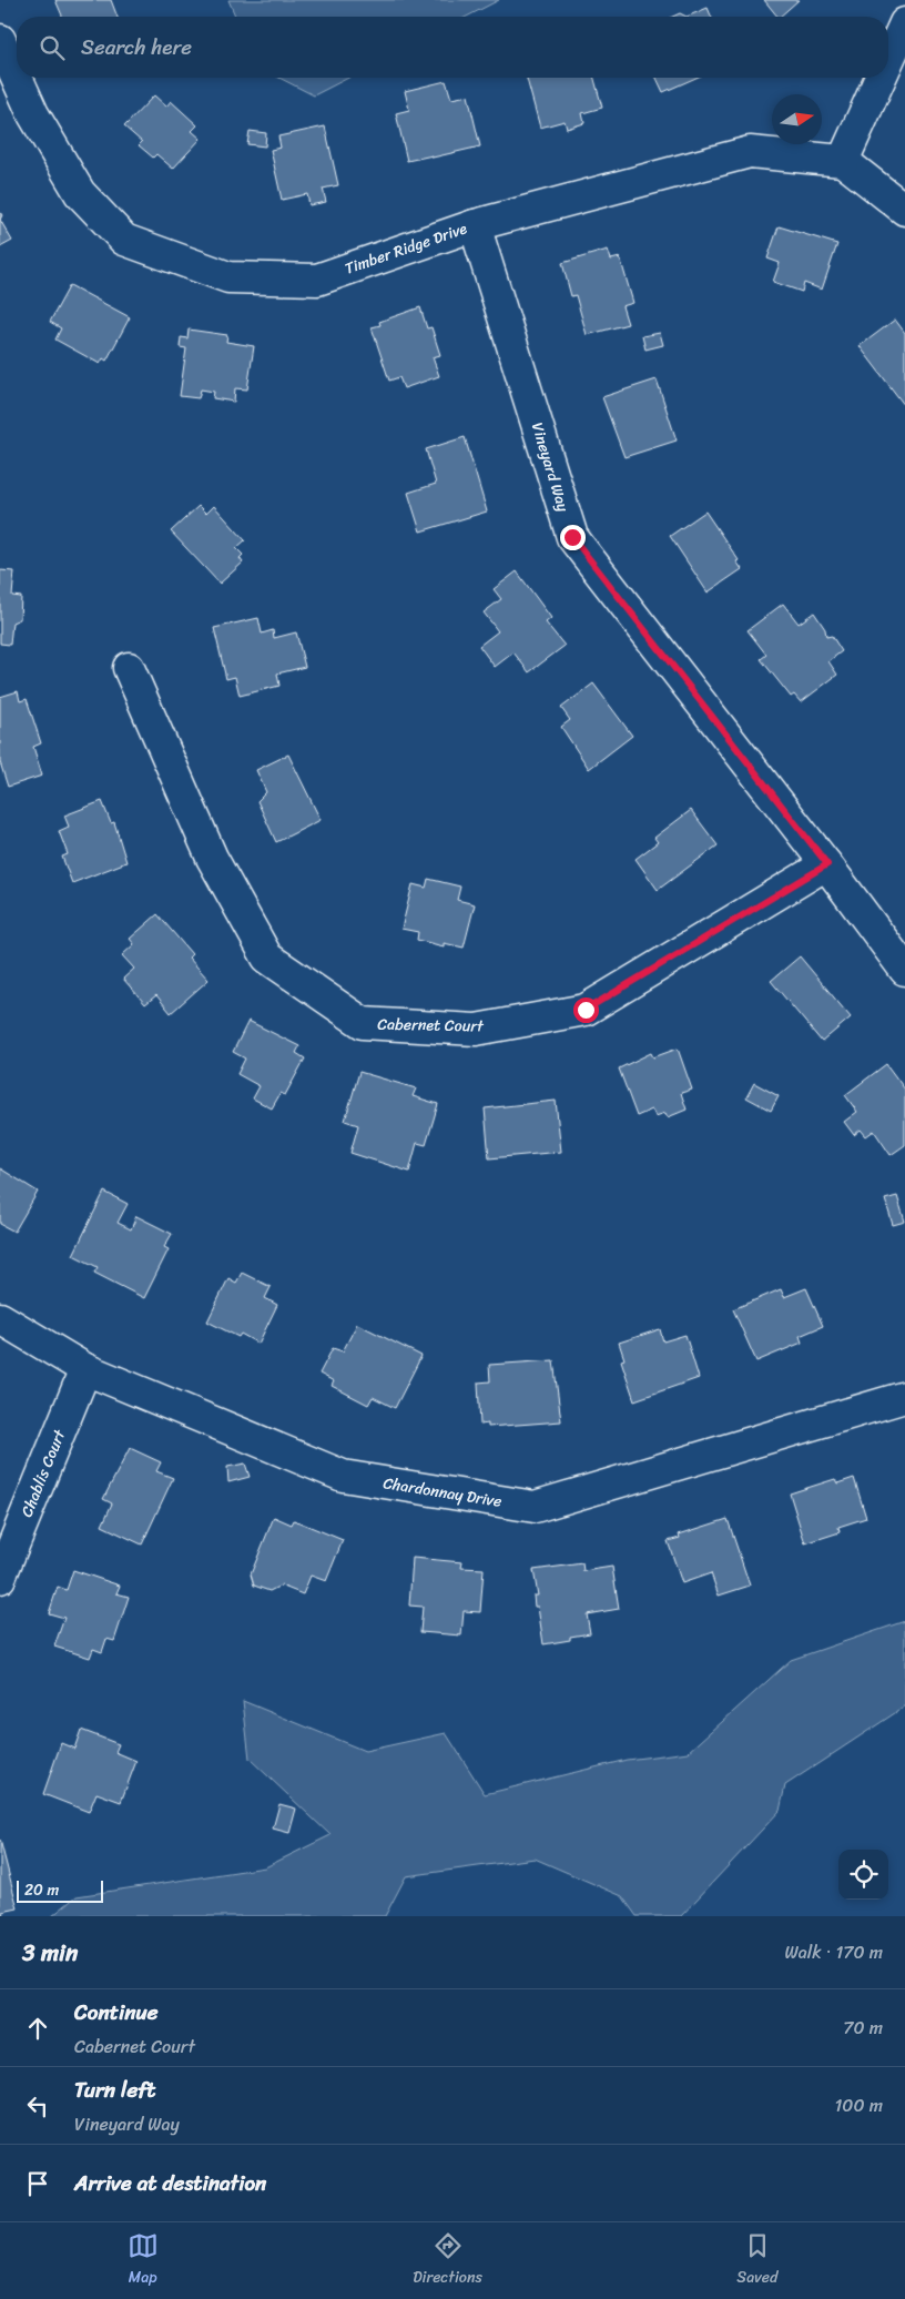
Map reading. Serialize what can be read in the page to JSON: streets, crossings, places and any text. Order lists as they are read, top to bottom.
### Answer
{
  "streets": {
    "street": [
      "Timber Ridge Drive",
      "Vineyard Way",
      "Cabernet Court",
      "Chablis Court",
      "Chardonnay Drive"
    ]
  },
  "crossings": [
    ["Timber Ridge Drive", "Vineyard Way"],
    ["Vineyard Way", "Cabernet Court"],
    ["Chablis Court", "Chardonnay Drive"]
  ],
  "scale_bar": "20 m",
  "north": "right",
  "page": {
    "search": "Search here",
    "scale": "20 m",
    "heading": ["3 min", "Walk · 170 m"],
    "list": [
      ["Continue", "Cabernet Court", "70 m"],
      ["Turn left", "Vineyard Way", "100 m"],
      "Arrive at destination"
    ],
    "nav": ["Map", "Directions", "Saved"]
  }
}
